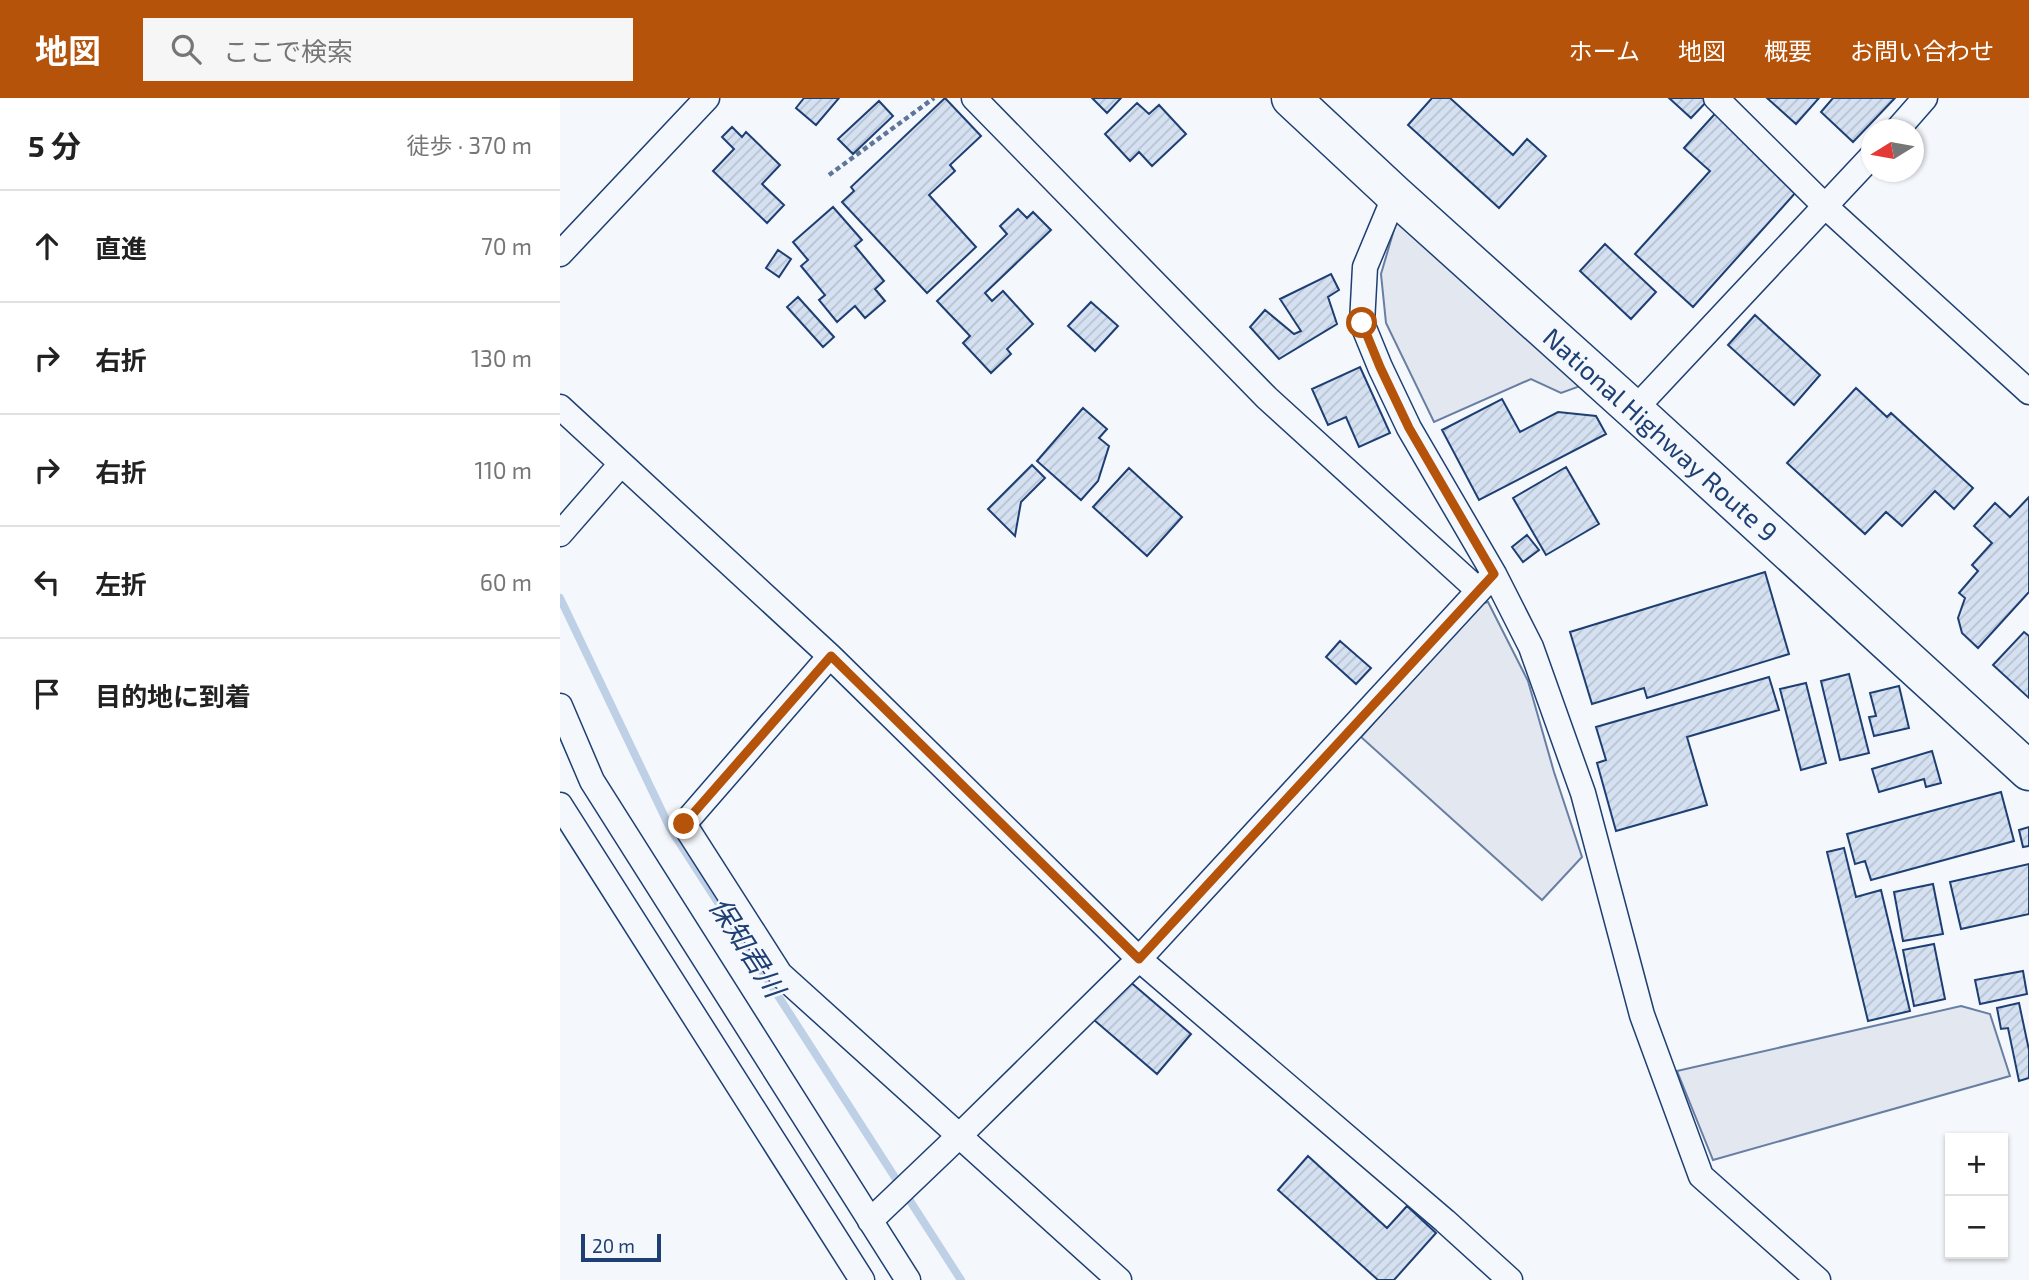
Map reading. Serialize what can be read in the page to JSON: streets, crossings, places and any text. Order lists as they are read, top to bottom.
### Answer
{
  "streets": {
    "highway": ["National Highway Route 9"]
  },
  "water": ["保知君川"],
  "scale_bar": "20 m",
  "north": "left",
  "page": {
    "header": "地図",
    "search": "ここで検索",
    "nav": [
      "ホーム",
      "地図",
      "概要",
      "お問い合わせ"
    ],
    "heading": ["5 分", "徒歩 · 370 m"],
    "list": [
      ["直進", "70 m"],
      ["右折", "130 m"],
      ["右折", "110 m"],
      ["左折", "60 m"],
      "目的地に到着"
    ],
    "map_buttons": ["+", "−"],
    "scale": "20 m"
  }
}
